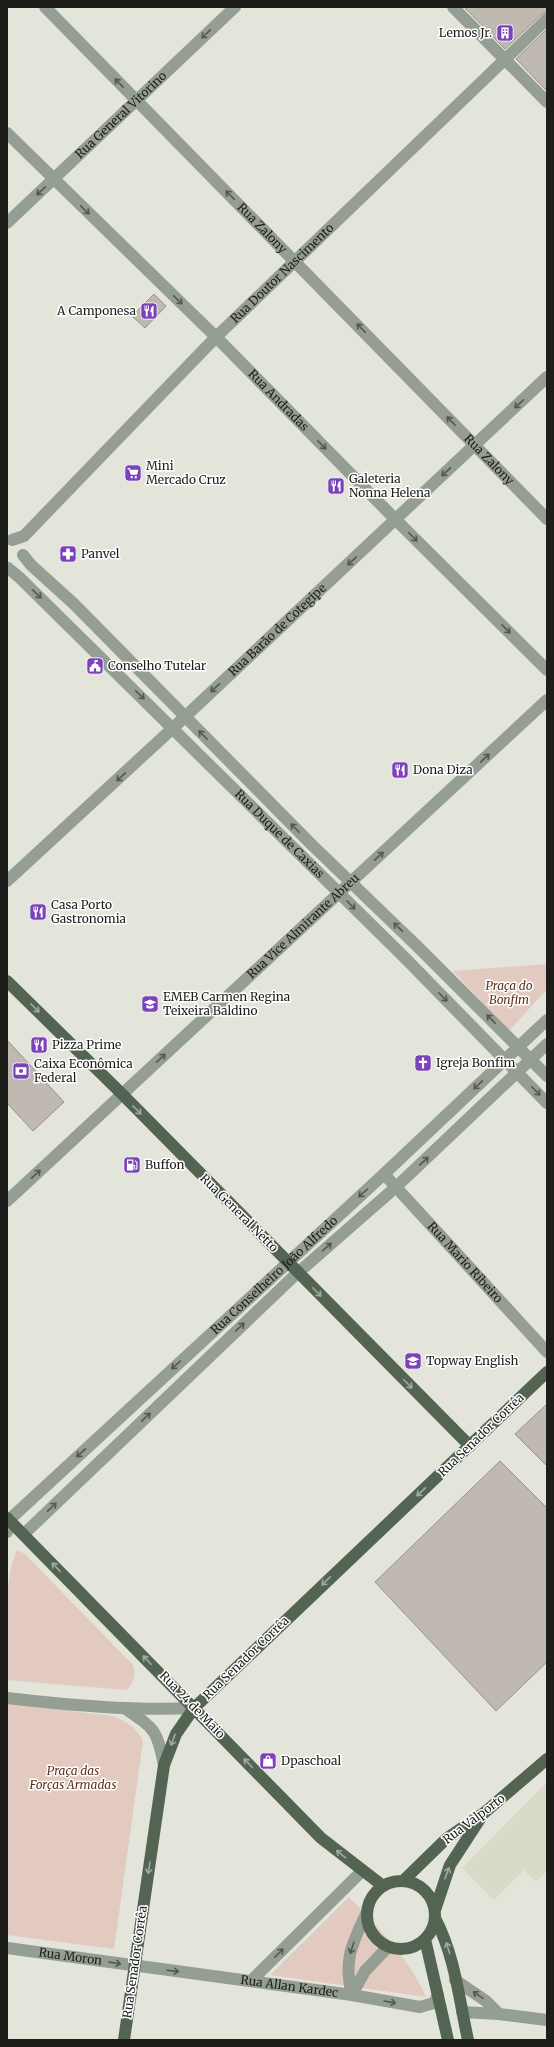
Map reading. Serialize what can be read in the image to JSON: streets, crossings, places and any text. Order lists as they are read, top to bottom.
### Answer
{
  "streets": {
    "main road": [
      "Rua General Netto",
      "Rua Senador Corrêa",
      "Rua 24 de Maio",
      "Rua Valporto"
    ],
    "street": [
      "Rua General Vitorino",
      "Rua Zalony",
      "Rua Doutor Nascimento",
      "Rua Andradas",
      "Rua Barão de Cotegipe",
      "Rua Duque de Caxias",
      "Rua Vice Almirante Abreu",
      "Rua Mario Ribeiro",
      "Rua Conselheiro João Alfredo",
      "Rua Moron",
      "Rua Allan Kardec"
    ]
  },
  "crossings": [
    ["Rua General Vitorino", "Rua Zalony"],
    ["Rua General Vitorino", "Rua Andradas"],
    ["Rua Zalony", "Rua Doutor Nascimento"],
    ["Rua Zalony", "Rua Barão de Cotegipe"],
    ["Rua Doutor Nascimento", "Rua Andradas"],
    ["Rua Doutor Nascimento", "Rua Duque de Caxias"],
    ["Rua Andradas", "Rua Barão de Cotegipe"],
    ["Rua Barão de Cotegipe", "Rua Duque de Caxias"],
    ["Rua Duque de Caxias", "Rua Vice Almirante Abreu"],
    ["Rua Duque de Caxias", "Rua Conselheiro João Alfredo"],
    ["Rua Vice Almirante Abreu", "Rua General Netto"],
    ["Rua General Netto", "Rua Conselheiro João Alfredo"],
    ["Rua General Netto", "Rua Senador Corrêa"],
    ["Rua Mario Ribeiro", "Rua Conselheiro João Alfredo"],
    ["Rua Conselheiro João Alfredo", "Rua 24 de Maio"],
    ["Rua Senador Corrêa", "Rua 24 de Maio"],
    ["Rua Senador Corrêa", "Rua Moron"],
    ["Rua Senador Corrêa", "Rua Allan Kardec"],
    ["Rua 24 de Maio", "Rua Valporto"],
    ["Rua Moron", "Rua Allan Kardec"]
  ],
  "one_way": [
    "Rua General Vitorino",
    "Rua Zalony",
    "Rua Andradas",
    "Rua Barão de Cotegipe",
    "Rua Vice Almirante Abreu",
    "Rua General Netto",
    "Rua Senador Corrêa",
    "Rua 24 de Maio",
    "Rua Moron",
    "Rua Allan Kardec"
  ],
  "parks": ["Praça do Bonfim", "Praça das Forças Armadas"],
  "places": {
    "building": ["Lemos Jr."],
    "restaurant": [
      "A Camponesa",
      "Galeteria Nonna Helena",
      "Dona Diza",
      "Casa Porto Gastronomia",
      "Pizza Prime"
    ],
    "supermarket": ["Mini Mercado Cruz"],
    "pharmacy": ["Panvel"],
    "public building": ["Conselho Tutelar"],
    "school or university": ["EMEB Carmen Regina Teixeira Baldino", "Topway English"],
    "church": ["Igreja Bonfim"],
    "bank": ["Caixa Econômica Federal"],
    "fuel station": ["Buffon"],
    "shop": ["Dpaschoal"]
  }
}
